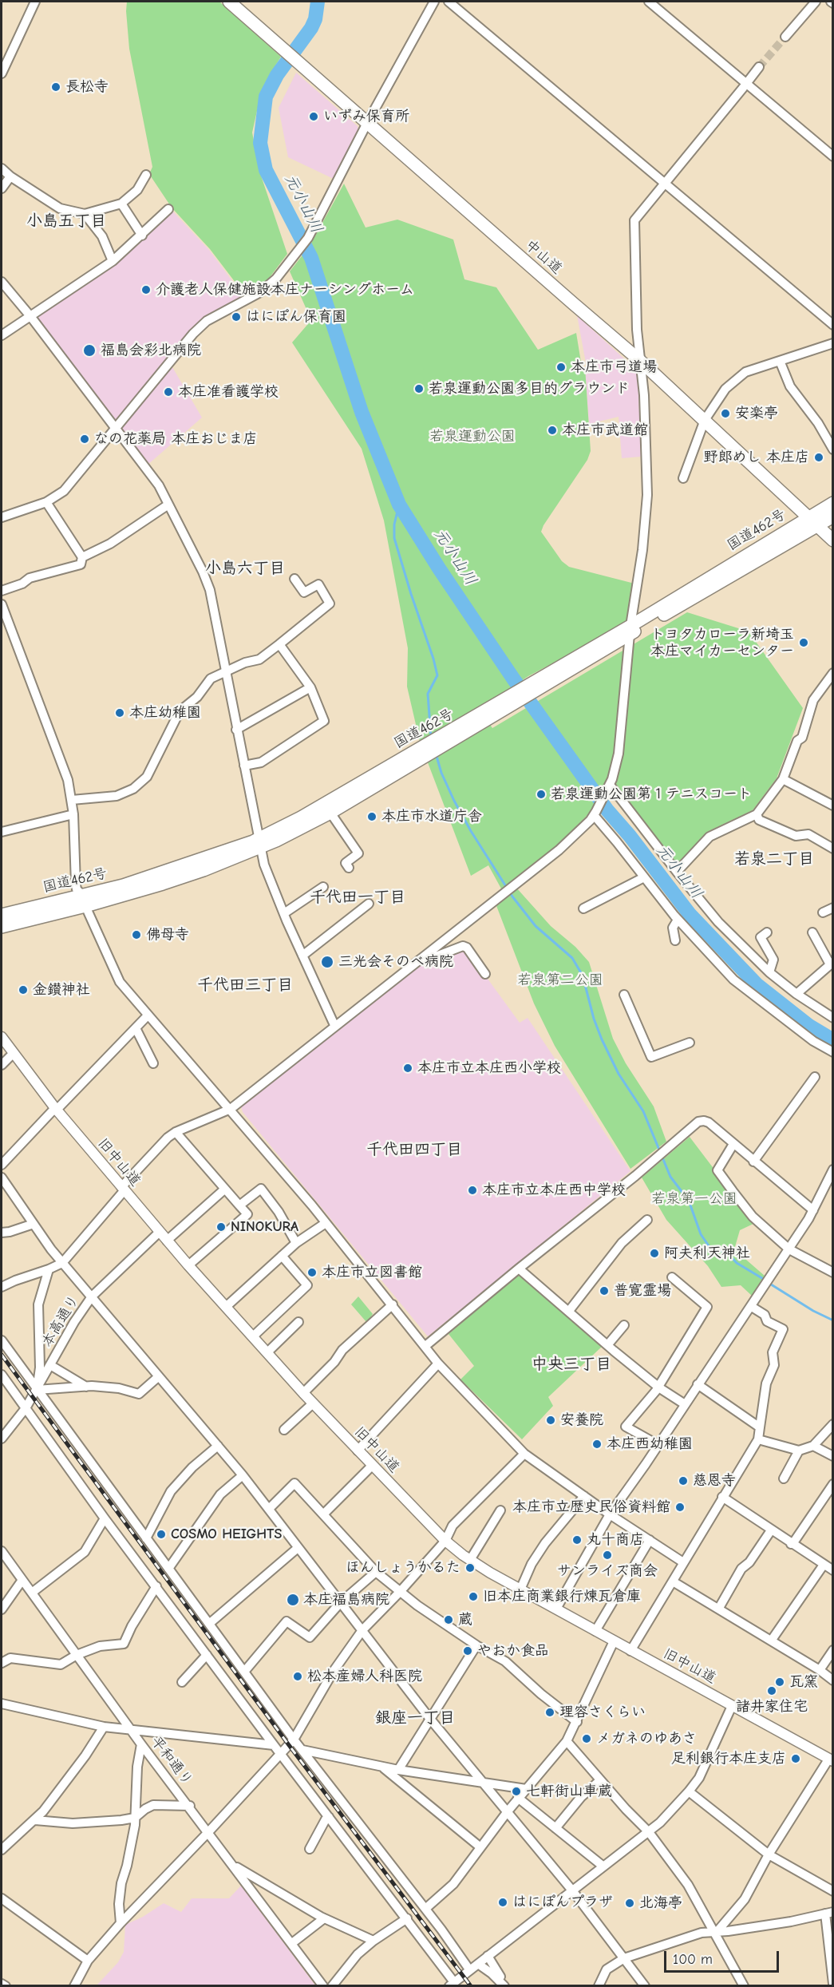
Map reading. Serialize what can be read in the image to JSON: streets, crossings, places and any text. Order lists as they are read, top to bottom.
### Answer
{
  "streets": {
    "highway": ["中山道", "国道462号"],
    "main road": ["旧中山道"],
    "street": ["本高通り", "平和通り"]
  },
  "crossings": [
    ["中山道", "国道462号"],
    ["旧中山道", "本高通り"]
  ],
  "districts": [
    "小島五丁目",
    "小島六丁目",
    "若泉二丁目",
    "千代田一丁目",
    "千代田三丁目",
    "千代田四丁目",
    "中央三丁目",
    "銀座一丁目"
  ],
  "water": ["元小山川"],
  "parks": ["若泉運動公園", "若泉第二公園", "若泉第一公園"],
  "places": [
    "長松寺",
    "いずみ保育所",
    "介護老人保健施設本庄ナーシングホーム",
    "はにぽん保育園",
    "福島会彩北病院",
    "本庄市弓道場",
    "若泉運動公園多目的グラウンド",
    "本庄准看護学校",
    "安楽亭",
    "本庄市武道館",
    "なの花薬局 本庄おじま店",
    "野郎めし 本庄店",
    "トヨタカローラ新埼玉 本庄マイカーセンター",
    "本庄幼稚園",
    "若泉運動公園第１テニスコート",
    "本庄市水道庁舎",
    "佛母寺",
    "三光会そのべ病院",
    "金鑚神社",
    "本庄市立本庄西小学校",
    "本庄市立本庄西中学校",
    "NINOKURA",
    "阿夫利天神社",
    "本庄市立図書館",
    "普寛霊場",
    "安養院",
    "本庄西幼稚園",
    "慈恩寺",
    "本庄市立歴史民俗資料館",
    "COSMO HEIGHTS",
    "丸十商店",
    "サンライズ商会",
    "ほんしょうかるた",
    "旧本庄商業銀行煉瓦倉庫",
    "本庄福島病院",
    "蔵",
    "やおか食品",
    "松本産婦人科医院",
    "瓦窯",
    "諸井家住宅",
    "理容さくらい",
    "メガネのゆあさ",
    "足利銀行本庄支店",
    "七軒街山車蔵",
    "はにぽんプラザ",
    "北海亭"
  ],
  "scale_bar": "100 m"
}
